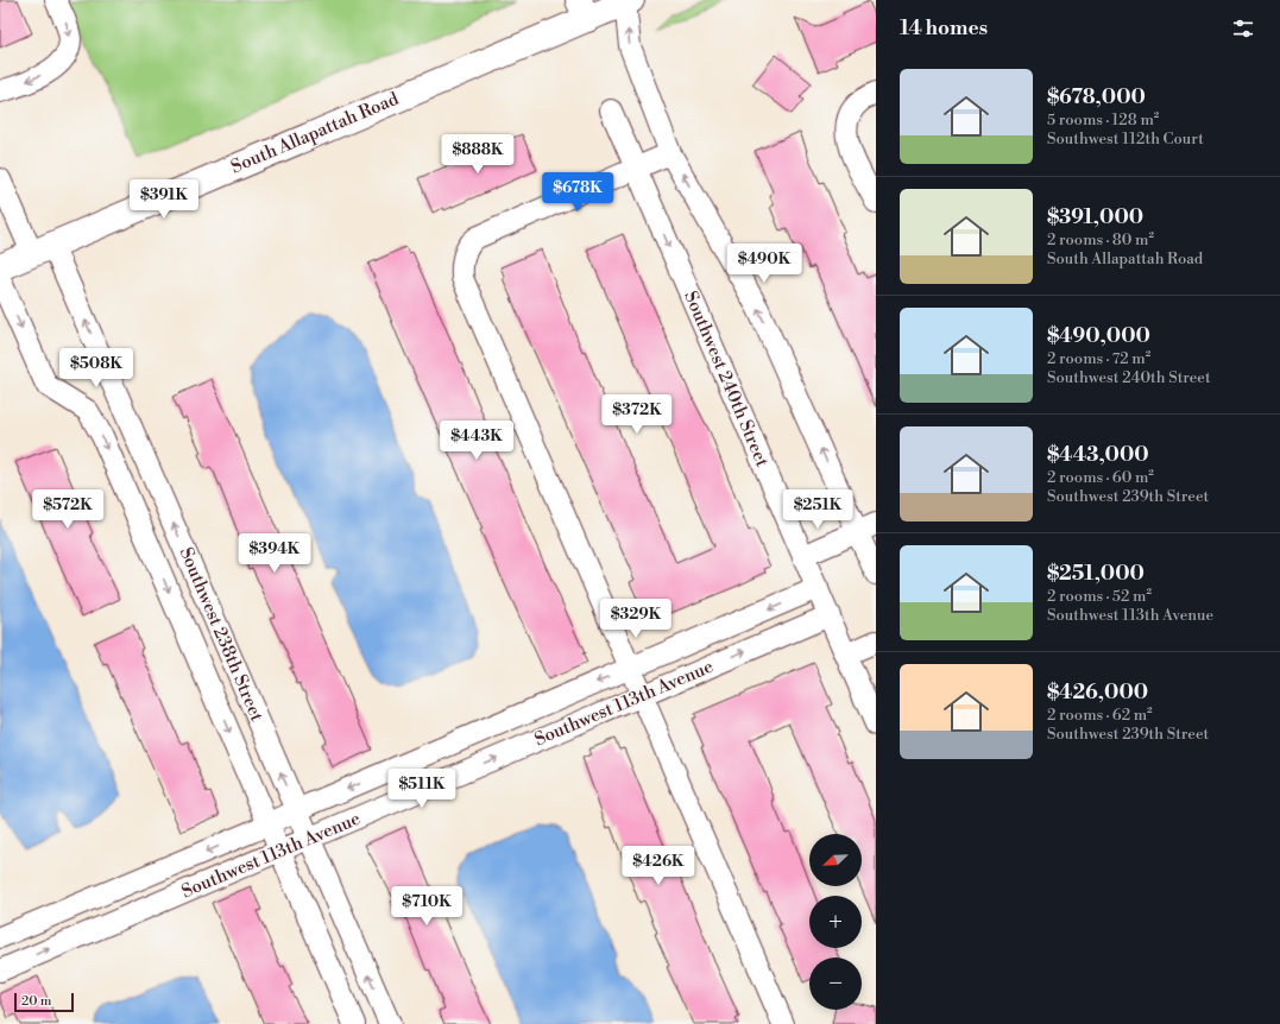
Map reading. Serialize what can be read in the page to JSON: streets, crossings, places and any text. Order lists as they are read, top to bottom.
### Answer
{
  "streets": {
    "main road": ["South Allapattah Road"],
    "street": ["Southwest 240th Street", "Southwest 238th Street", "Southwest 113th Avenue"]
  },
  "crossings": [
    ["South Allapattah Road", "Southwest 238th Street"],
    ["Southwest 240th Street", "Southwest 113th Avenue"],
    ["Southwest 238th Street", "Southwest 113th Avenue"]
  ],
  "scale_bar": "20 m",
  "north": "bottom left",
  "page": {
    "heading": "14 homes",
    "list": [
      {
        "name": "$678,000",
        "note": "5 rooms · 128 m² · Southwest 112th Court"
      },
      {
        "name": "$391,000",
        "note": "2 rooms · 80 m² · South Allapattah Road"
      },
      {
        "name": "$490,000",
        "note": "2 rooms · 72 m² · Southwest 240th Street"
      },
      {
        "name": "$443,000",
        "note": "2 rooms · 60 m² · Southwest 239th Street"
      },
      {
        "name": "$251,000",
        "note": "2 rooms · 52 m² · Southwest 113th Avenue"
      },
      {
        "name": "$426,000",
        "note": "2 rooms · 62 m² · Southwest 239th Street"
      }
    ],
    "price": [
      "$888K",
      "$678K",
      "$391K",
      "$490K",
      "$508K",
      "$372K",
      "$443K",
      "$572K",
      "$251K",
      "$394K",
      "$329K",
      "$511K",
      "$426K",
      "$710K"
    ],
    "map_buttons": ["+", "−"],
    "scale": "20 m"
  }
}
